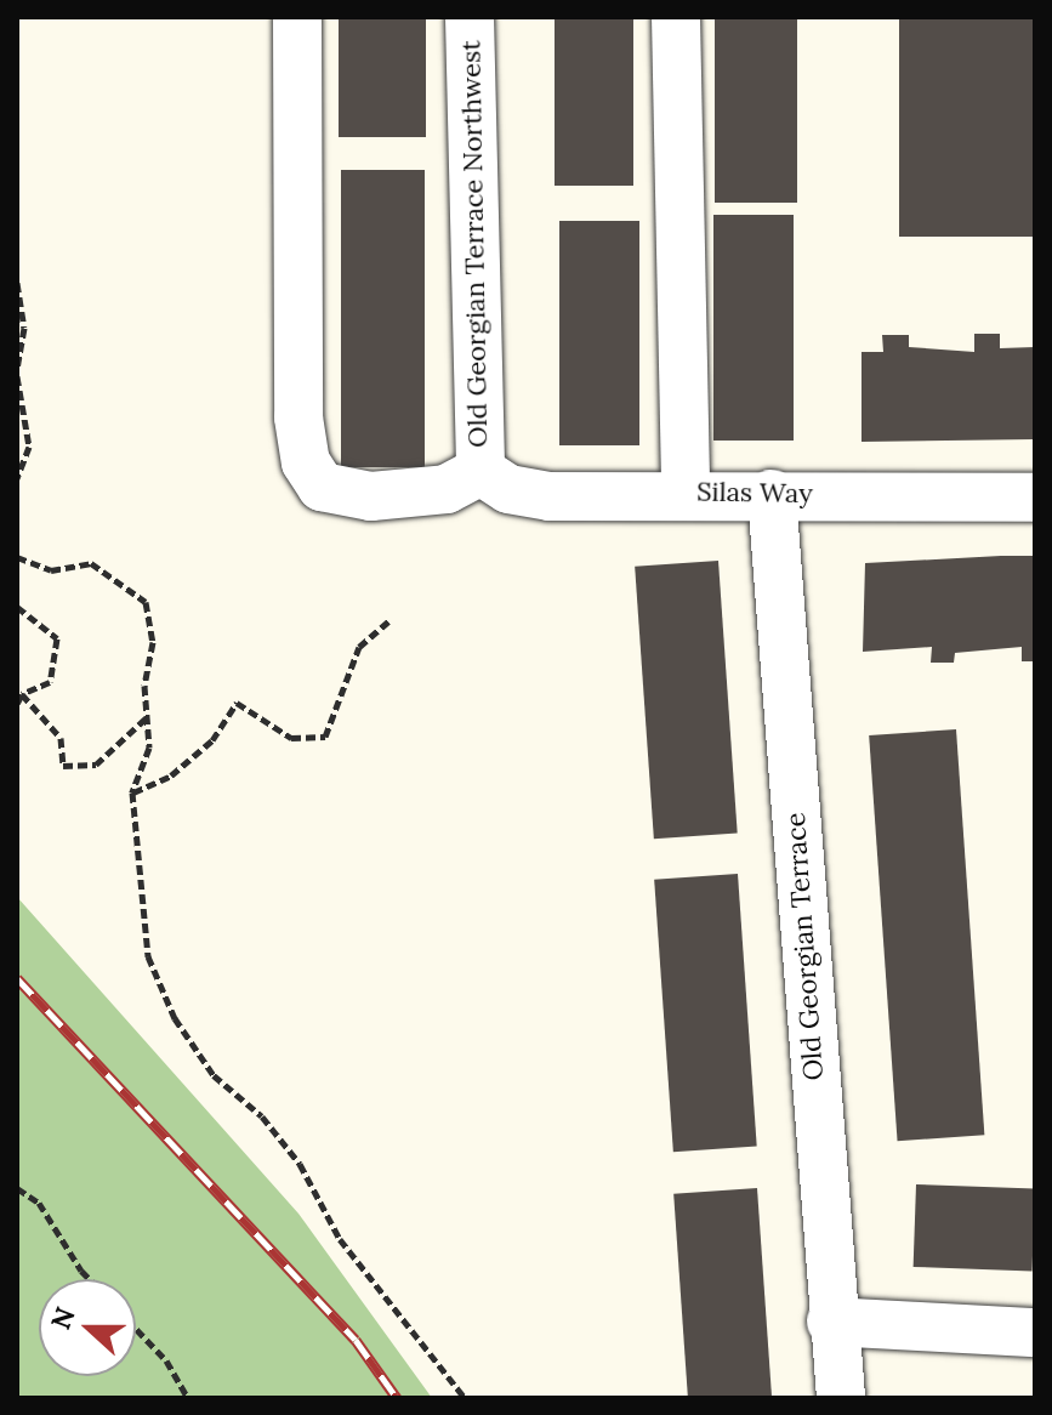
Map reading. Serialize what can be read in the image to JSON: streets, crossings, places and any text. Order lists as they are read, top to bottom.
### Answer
{
  "streets": {
    "street": ["Old Georgian Terrace Northwest", "Silas Way", "Old Georgian Terrace"]
  },
  "crossings": [
    ["Old Georgian Terrace Northwest", "Silas Way"],
    ["Silas Way", "Old Georgian Terrace"]
  ],
  "north": "left"
}
